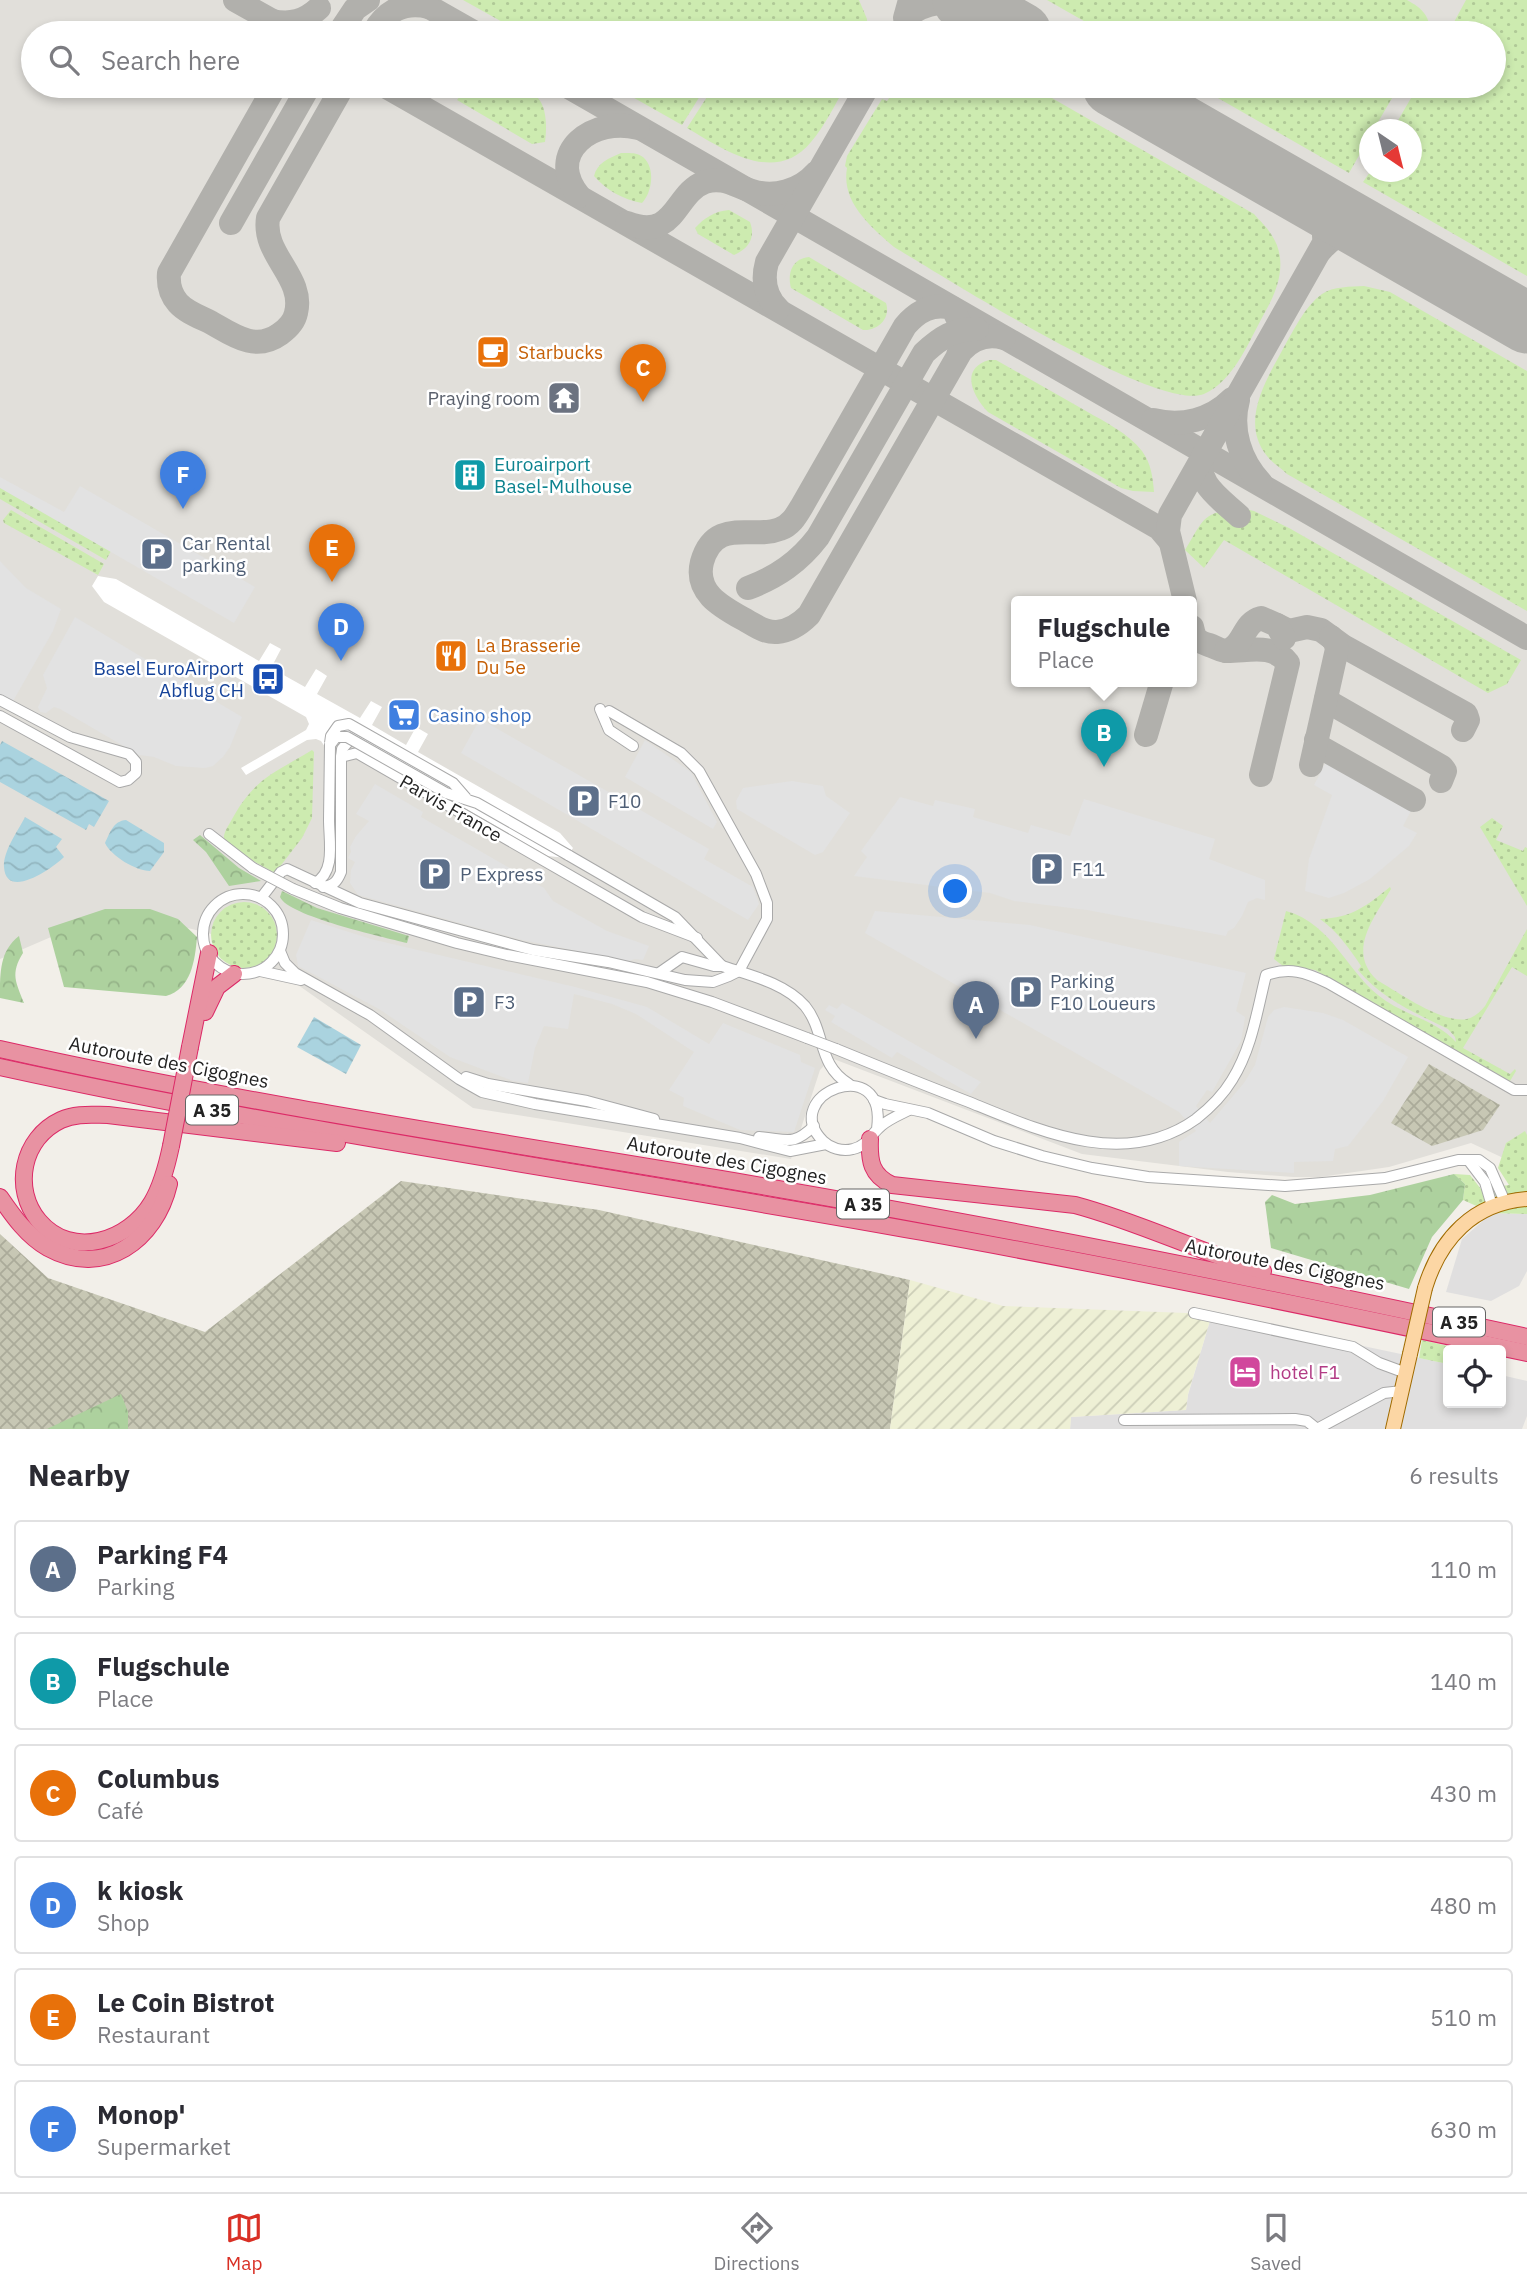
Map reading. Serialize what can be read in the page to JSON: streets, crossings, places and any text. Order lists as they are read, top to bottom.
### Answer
{
  "streets": {
    "highway": ["Autoroute des Cigognes", "A 35"],
    "street": ["Parvis France"]
  },
  "places": {
    "cafe": ["Starbucks"],
    "temple": ["Praying room"],
    "building": ["Euroairport Basel-Mulhouse"],
    "parking": [
      "Car Rental parking",
      "F10",
      "F11",
      "P Express",
      "Parking F10 Loueurs",
      "F3"
    ],
    "restaurant": ["La Brasserie Du 5e"],
    "bus stop": ["Basel EuroAirport Abflug CH"],
    "supermarket": ["Casino shop"],
    "hotel": ["hotel F1"]
  },
  "north": "bottom right",
  "page": {
    "search": "Search here",
    "pins": [
      "C",
      "F",
      "E",
      "D",
      "B",
      "A"
    ],
    "popup": ["Flugschule", "Place"],
    "heading": ["Nearby", "6 results"],
    "list": [
      {
        "mark": "A",
        "name": "Parking F4",
        "note": "Parking",
        "value": "110 m"
      },
      {
        "mark": "B",
        "name": "Flugschule",
        "note": "Place",
        "value": "140 m"
      },
      {
        "mark": "C",
        "name": "Columbus",
        "note": "Café",
        "value": "430 m"
      },
      {
        "mark": "D",
        "name": "k kiosk",
        "note": "Shop",
        "value": "480 m"
      },
      {
        "mark": "E",
        "name": "Le Coin Bistrot",
        "note": "Restaurant",
        "value": "510 m"
      },
      {
        "mark": "F",
        "name": "Monop'",
        "note": "Supermarket",
        "value": "630 m"
      }
    ],
    "nav": ["Map", "Directions", "Saved"]
  }
}
